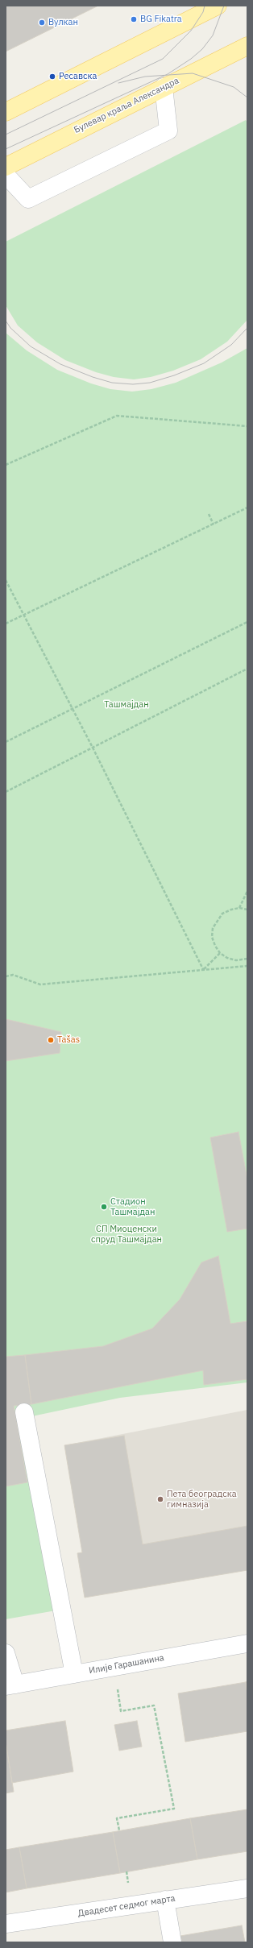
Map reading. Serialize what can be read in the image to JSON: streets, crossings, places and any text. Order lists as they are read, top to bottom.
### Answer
{
  "streets": {
    "main road": ["Булевар краља Александра"],
    "street": ["Илије Гарашанина", "Двадесет седмог марта"]
  },
  "parks": ["Ташмајдан", "СП Миоценски спруд Ташмајдан"],
  "places": [
    "BG Fikatra",
    "Вулкан",
    "Ресавска",
    "Tašas",
    "Стадион Ташмајдан",
    "Пета београдска гимназија"
  ]
}
